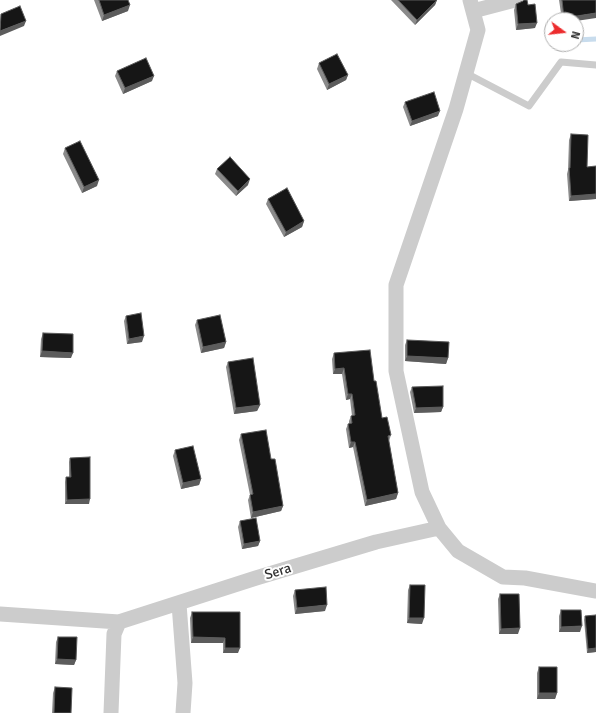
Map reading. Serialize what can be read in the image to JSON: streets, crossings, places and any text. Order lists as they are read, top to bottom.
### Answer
{
  "streets": {
    "street": ["Sera"]
  },
  "north": "right"
}
